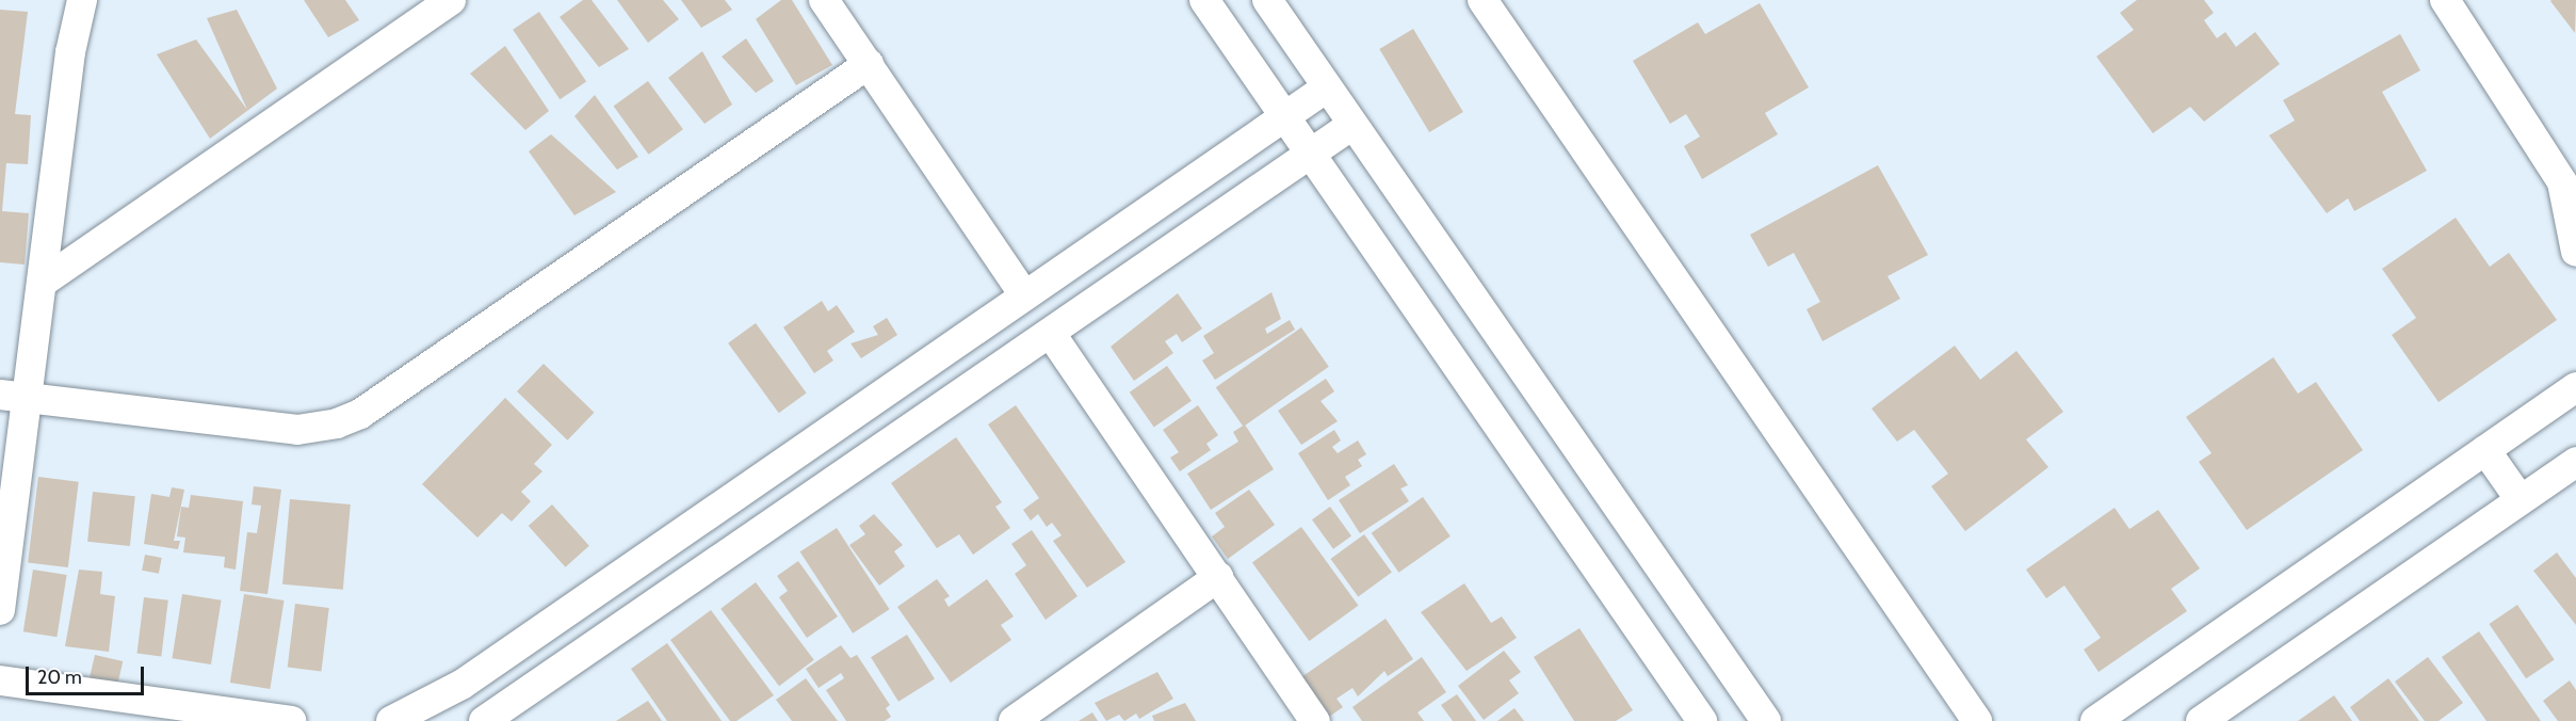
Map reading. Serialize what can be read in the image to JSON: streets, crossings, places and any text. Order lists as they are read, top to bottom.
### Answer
{
  "scale_bar": "20 m"
}
